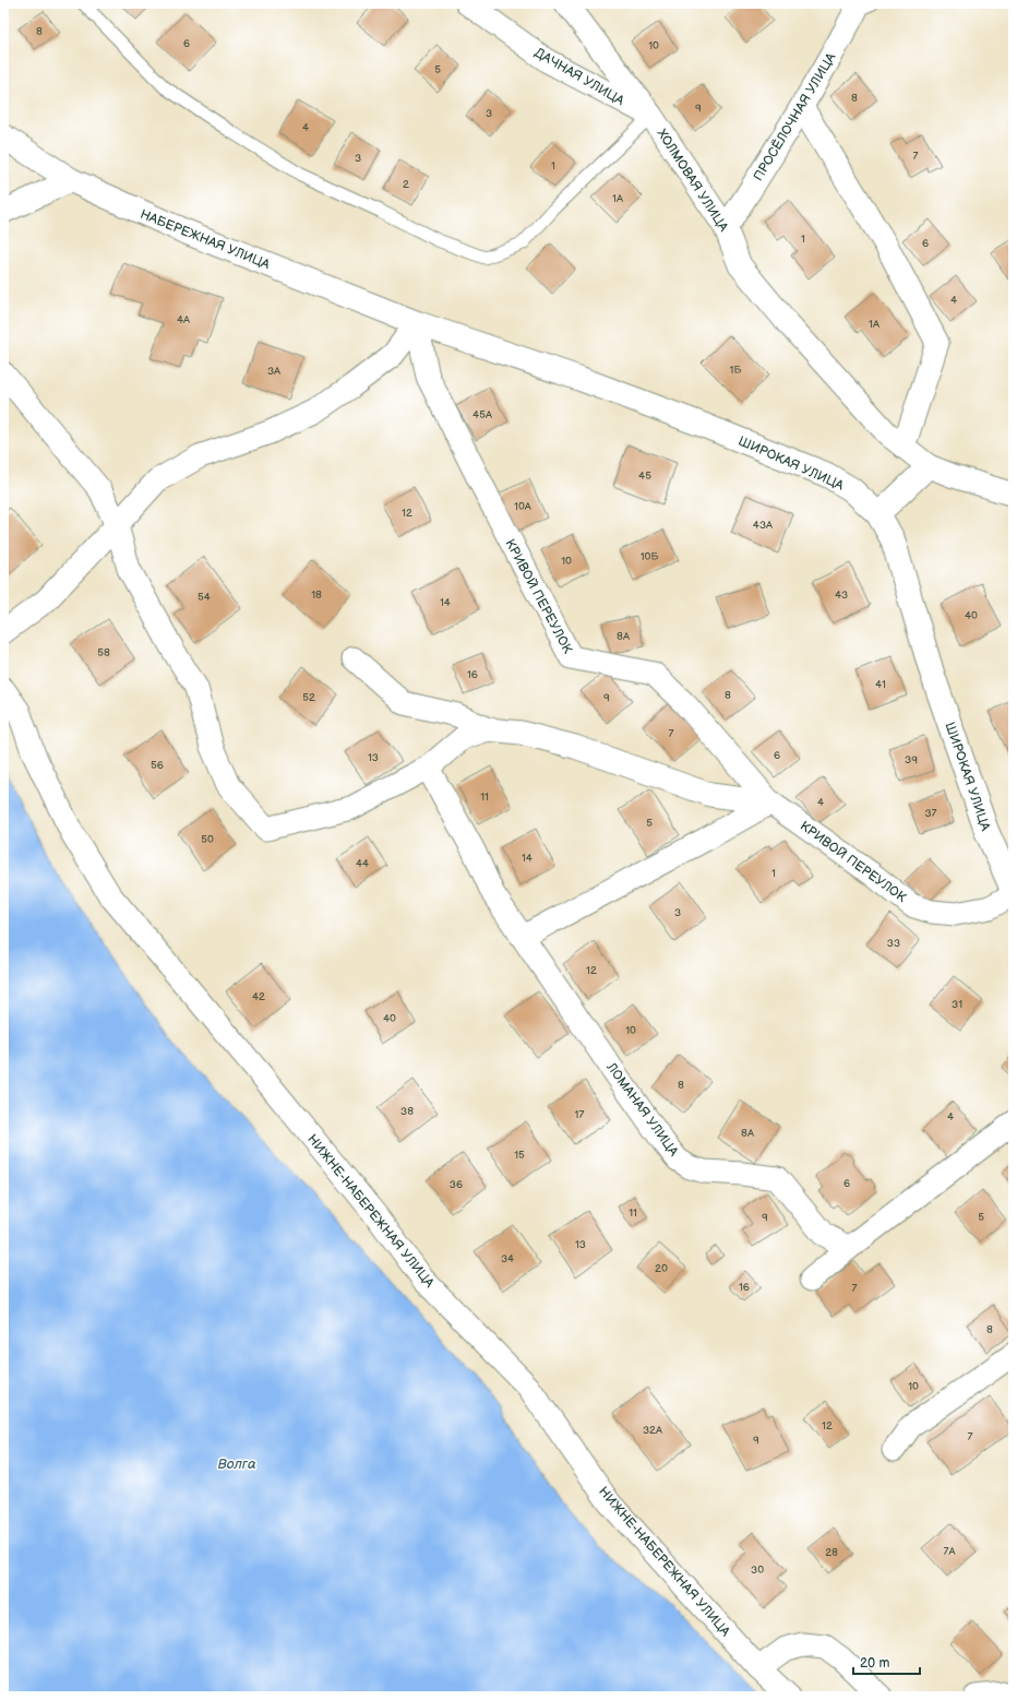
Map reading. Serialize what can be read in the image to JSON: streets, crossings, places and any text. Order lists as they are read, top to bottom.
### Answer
{
  "streets": {
    "street": [
      "ДАЧНАЯ УЛИЦА",
      "ПРОСЁЛОЧНАЯ УЛИЦА",
      "ХОЛМОВАЯ УЛИЦА",
      "НАБЕРЕЖНАЯ УЛИЦА",
      "ШИРОКАЯ УЛИЦА",
      "КРИВОЙ ПЕРЕУЛОК",
      "ЛОМАНАЯ УЛИЦА",
      "НИЖНЕ-НАБЕРЕЖНАЯ УЛИЦА"
    ]
  },
  "crossings": [
    ["ДАЧНАЯ УЛИЦА", "ХОЛМОВАЯ УЛИЦА"],
    ["ПРОСЁЛОЧНАЯ УЛИЦА", "ХОЛМОВАЯ УЛИЦА"],
    ["НАБЕРЕЖНАЯ УЛИЦА", "ШИРОКАЯ УЛИЦА"],
    ["НАБЕРЕЖНАЯ УЛИЦА", "КРИВОЙ ПЕРЕУЛОК"],
    ["ШИРОКАЯ УЛИЦА", "КРИВОЙ ПЕРЕУЛОК"]
  ],
  "water": ["Волга"],
  "house_numbers": [
    "8",
    "6",
    "10",
    "5",
    "8",
    "9",
    "3",
    "4",
    "7",
    "3",
    "1",
    "2",
    "1А",
    "1",
    "6",
    "4",
    "4А",
    "1А",
    "1Б",
    "3А",
    "45А",
    "45",
    "10А",
    "12",
    "43А",
    "10Б",
    "10",
    "18",
    "43",
    "54",
    "14",
    "40",
    "8А",
    "58",
    "16",
    "41",
    "8",
    "52",
    "9",
    "7",
    "6",
    "13",
    "39",
    "56",
    "11",
    "4",
    "37",
    "5",
    "50",
    "14",
    "44",
    "1",
    "3",
    "33",
    "12",
    "42",
    "31",
    "40",
    "10",
    "8",
    "38",
    "17",
    "4",
    "8А",
    "15",
    "6",
    "36",
    "11",
    "9",
    "5",
    "13",
    "34",
    "20",
    "16",
    "7",
    "8",
    "10",
    "12",
    "32А",
    "7",
    "9",
    "7А",
    "28",
    "30"
  ],
  "scale_bar": "20 m"
}
